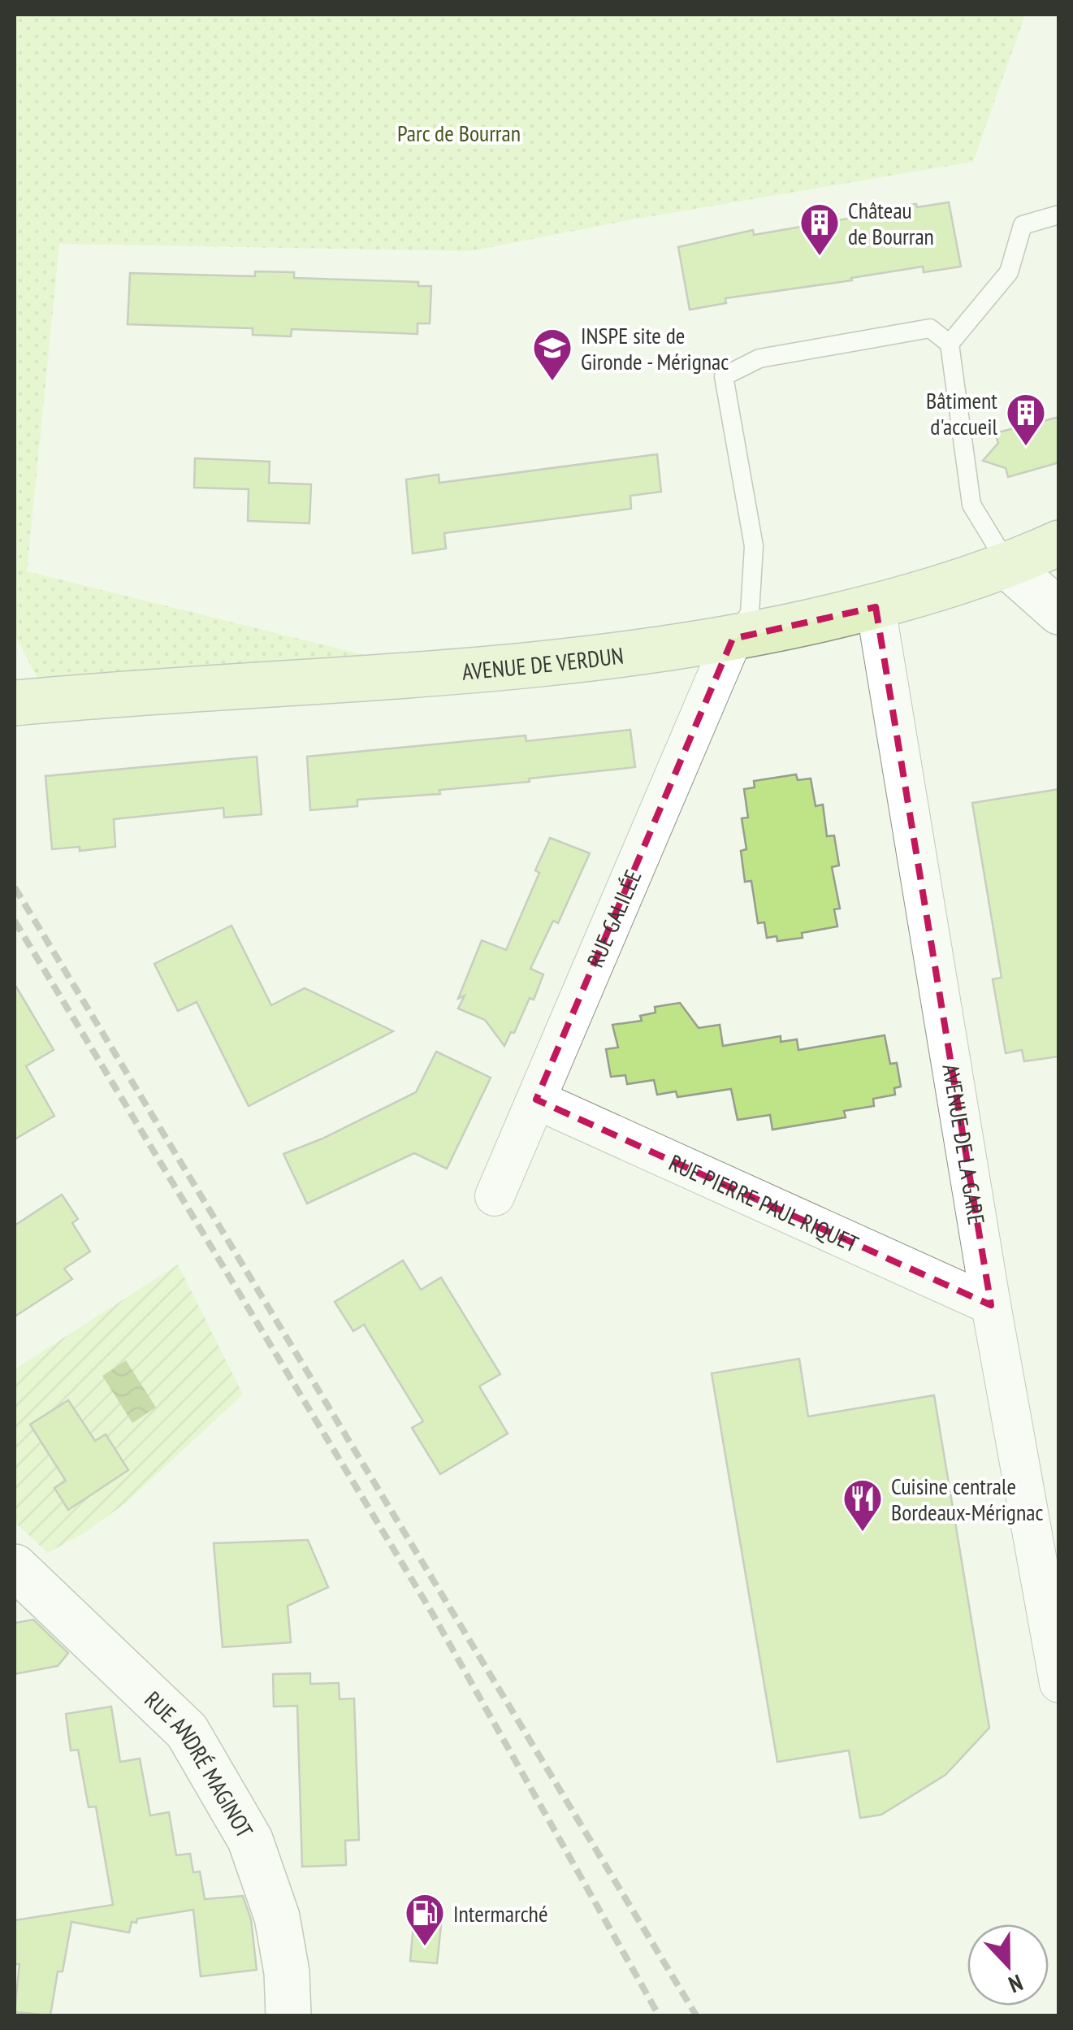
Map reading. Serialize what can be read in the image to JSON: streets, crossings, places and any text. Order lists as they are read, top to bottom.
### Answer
{
  "streets": {
    "main road": ["AVENUE DE VERDUN"],
    "street": [
      "RUE GALILÉE",
      "AVENUE DE LA GARE",
      "RUE PIERRE PAUL RIQUET",
      "RUE ANDRÉ MAGINOT"
    ]
  },
  "crossings": [
    ["AVENUE DE VERDUN", "RUE GALILÉE"],
    ["AVENUE DE VERDUN", "AVENUE DE LA GARE"],
    ["RUE GALILÉE", "RUE PIERRE PAUL RIQUET"],
    ["AVENUE DE LA GARE", "RUE PIERRE PAUL RIQUET"]
  ],
  "parks": ["Parc de Bourran"],
  "places": {
    "building": ["Château de Bourran", "Bâtiment d'accueil"],
    "school or university": ["INSPE site de Gironde - Mérignac"],
    "restaurant": ["Cuisine centrale Bordeaux-Mérignac"],
    "fuel station": ["Intermarché"]
  },
  "north": "bottom"
}
